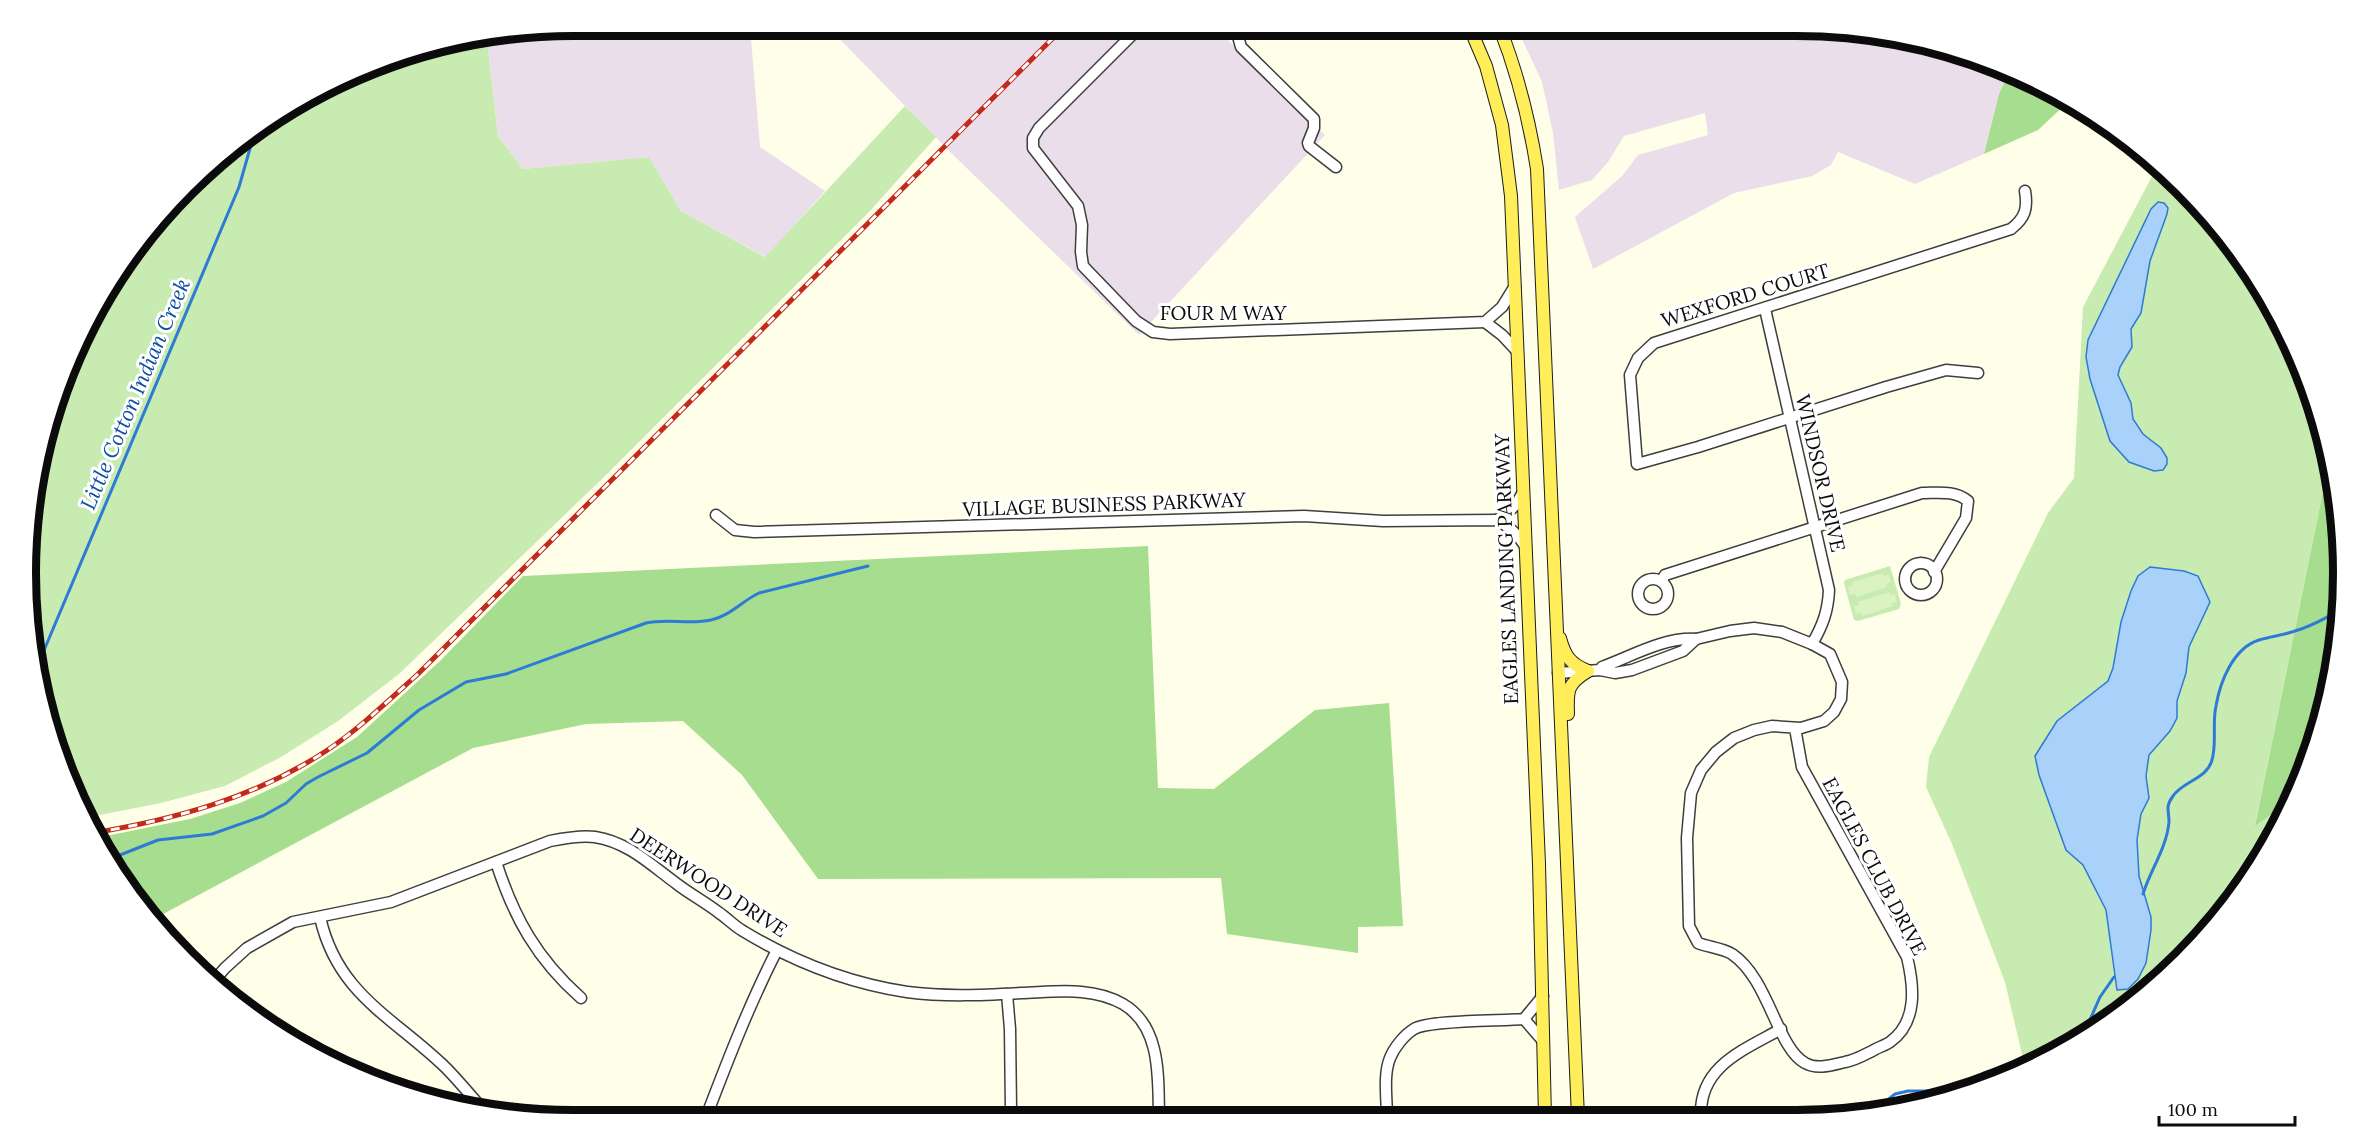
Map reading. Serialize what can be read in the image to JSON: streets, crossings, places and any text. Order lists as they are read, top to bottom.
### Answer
{
  "streets": {
    "main road": ["EAGLES LANDING PARKWAY"],
    "street": [
      "WEXFORD COURT",
      "FOUR M WAY",
      "WINDSOR DRIVE",
      "VILLAGE BUSINESS PARKWAY",
      "EAGLES CLUB DRIVE",
      "DEERWOOD DRIVE"
    ]
  },
  "crossings": [
    ["WEXFORD COURT", "WINDSOR DRIVE"],
    ["WINDSOR DRIVE", "EAGLES CLUB DRIVE"]
  ],
  "water": ["Little Cotton Indian Creek"],
  "scale_bar": "100 m"
}
